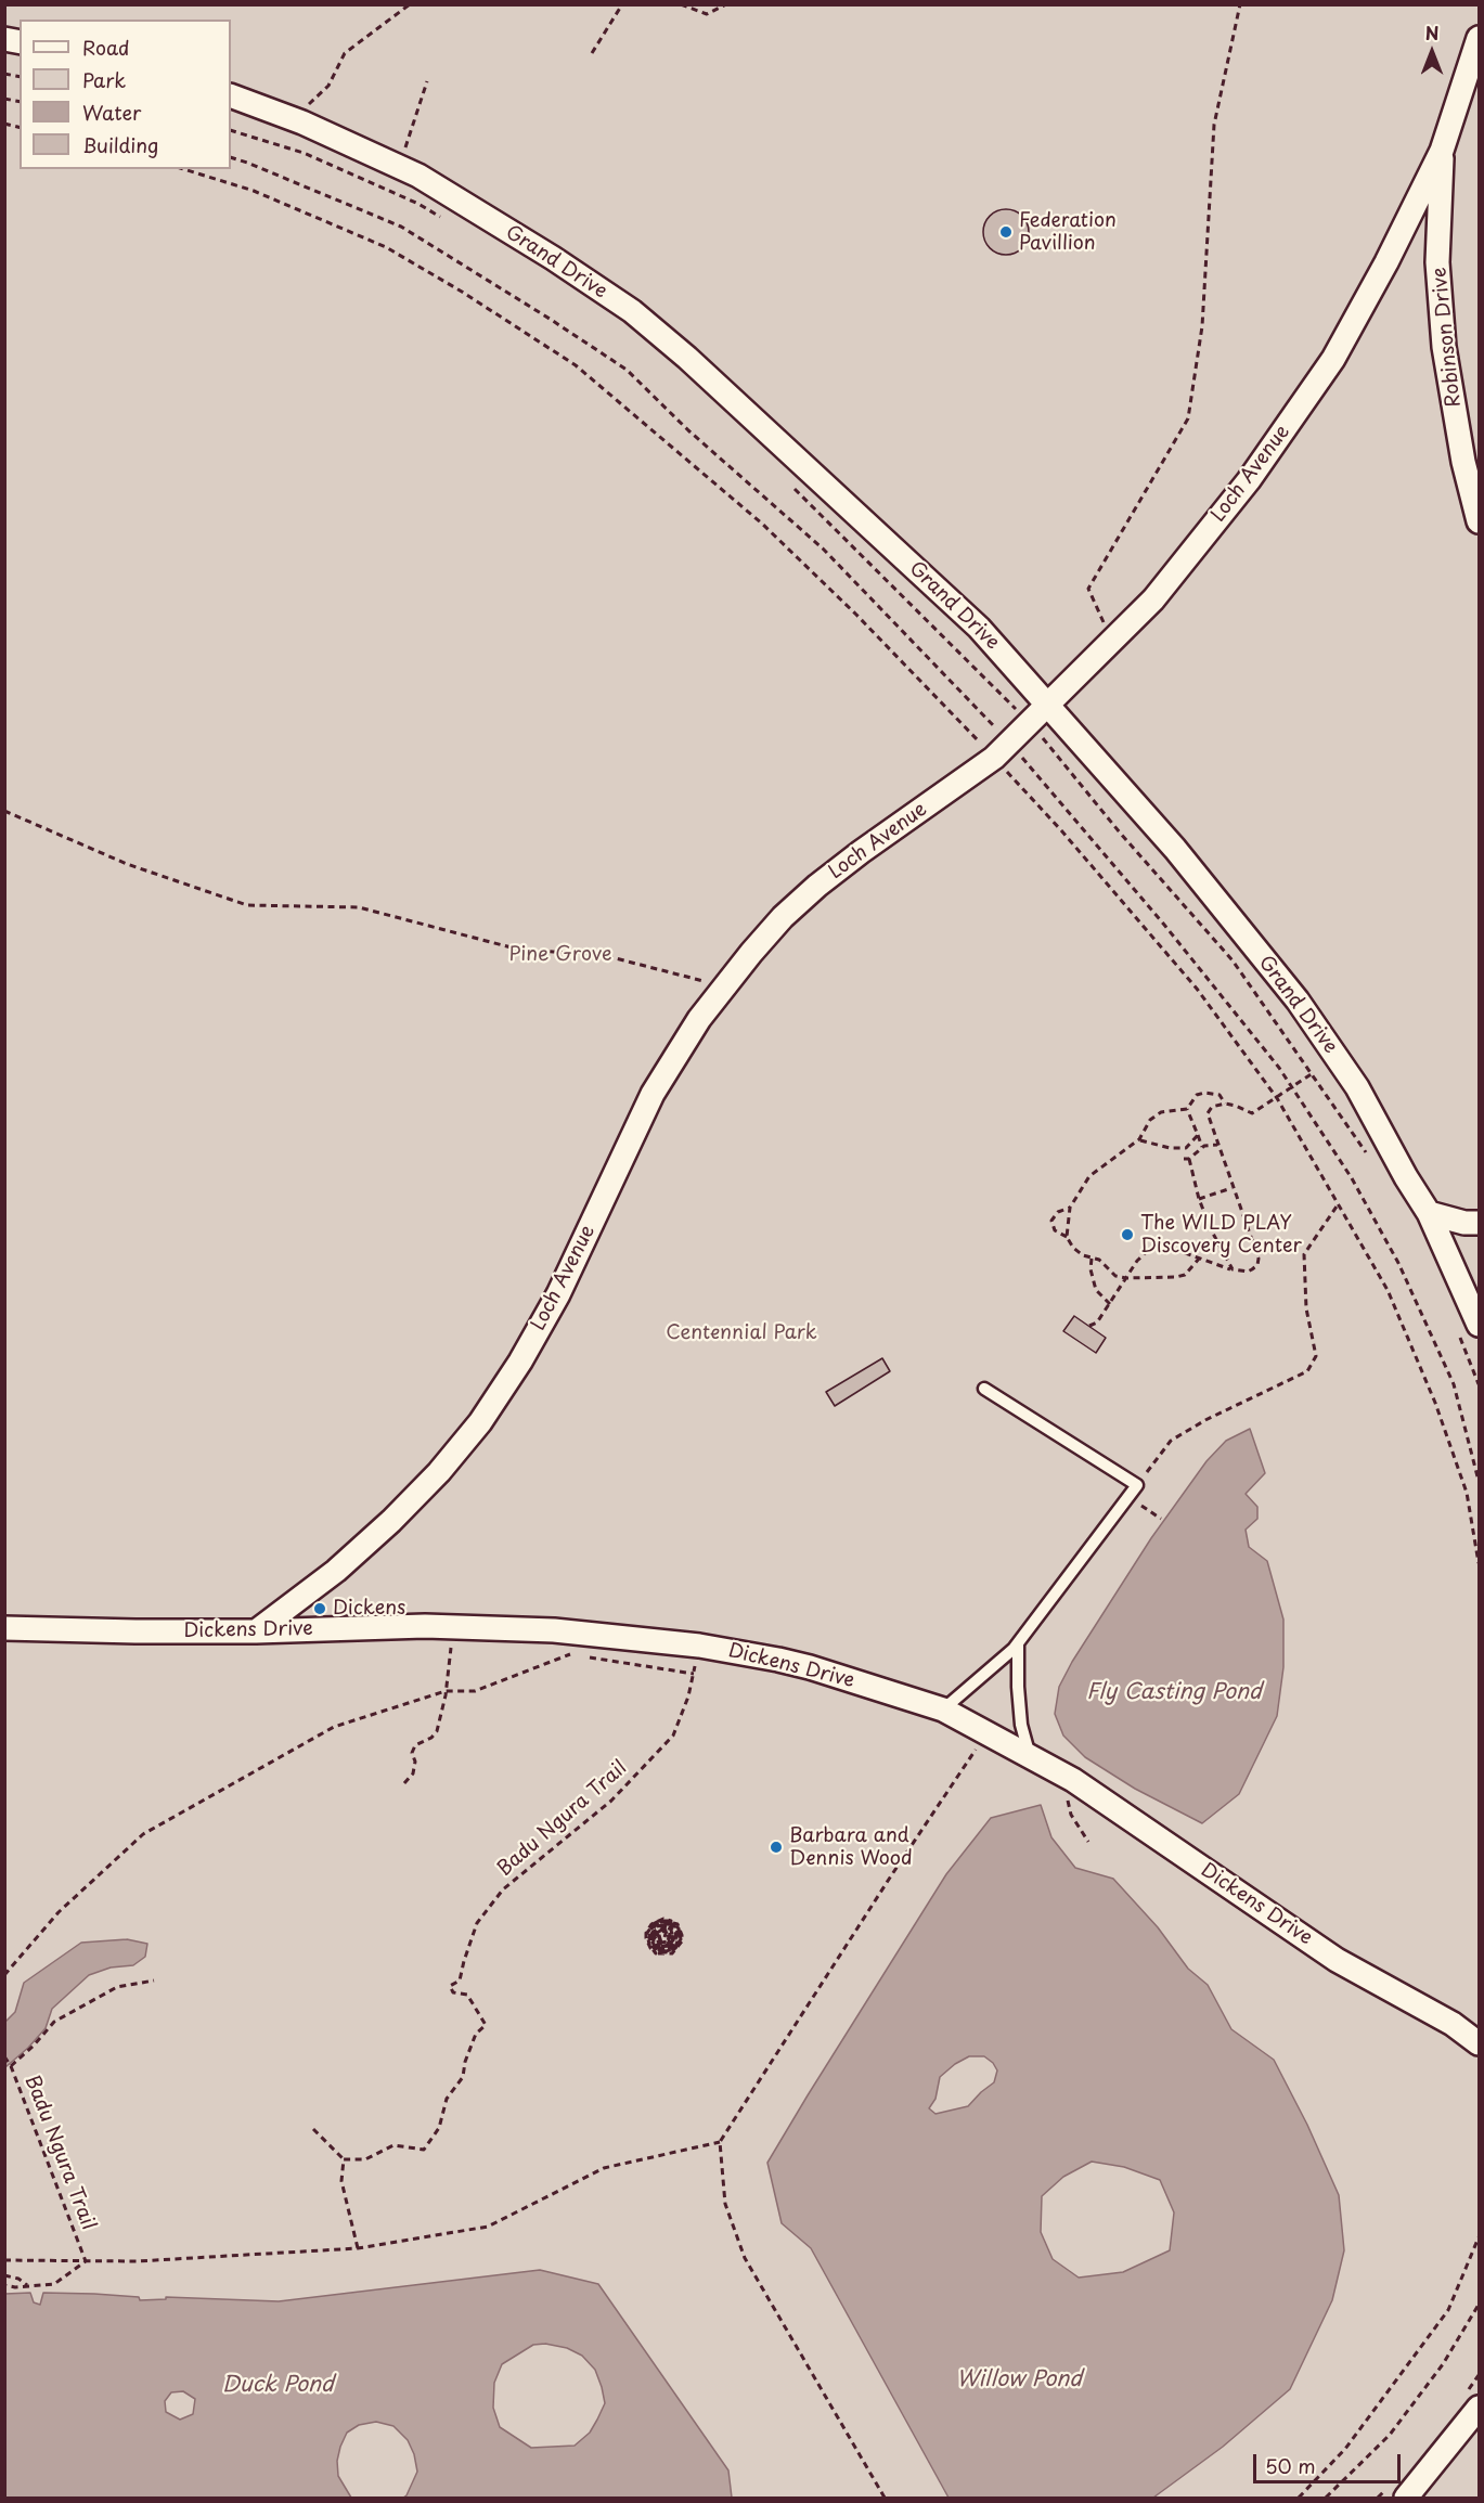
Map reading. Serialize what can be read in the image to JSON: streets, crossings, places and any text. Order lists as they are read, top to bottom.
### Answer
{
  "streets": {
    "street": [
      "Grand Drive",
      "Robinson Drive",
      "Loch Avenue",
      "Dickens Drive"
    ],
    "path": ["Badu Ngura Trail"]
  },
  "crossings": [
    ["Grand Drive", "Loch Avenue"],
    ["Robinson Drive", "Loch Avenue"],
    ["Loch Avenue", "Dickens Drive"]
  ],
  "water": ["Fly Casting Pond", "Willow Pond", "Duck Pond"],
  "parks": ["Pine Grove", "Centennial Park"],
  "places": [
    "Federation Pavillion",
    "The WILD PLAY Discovery Center",
    "Dickens",
    "Barbara and Dennis Wood"
  ],
  "legend": [
    "Road",
    "Park",
    "Water",
    "Building"
  ],
  "scale_bar": "50 m",
  "north": "top"
}
